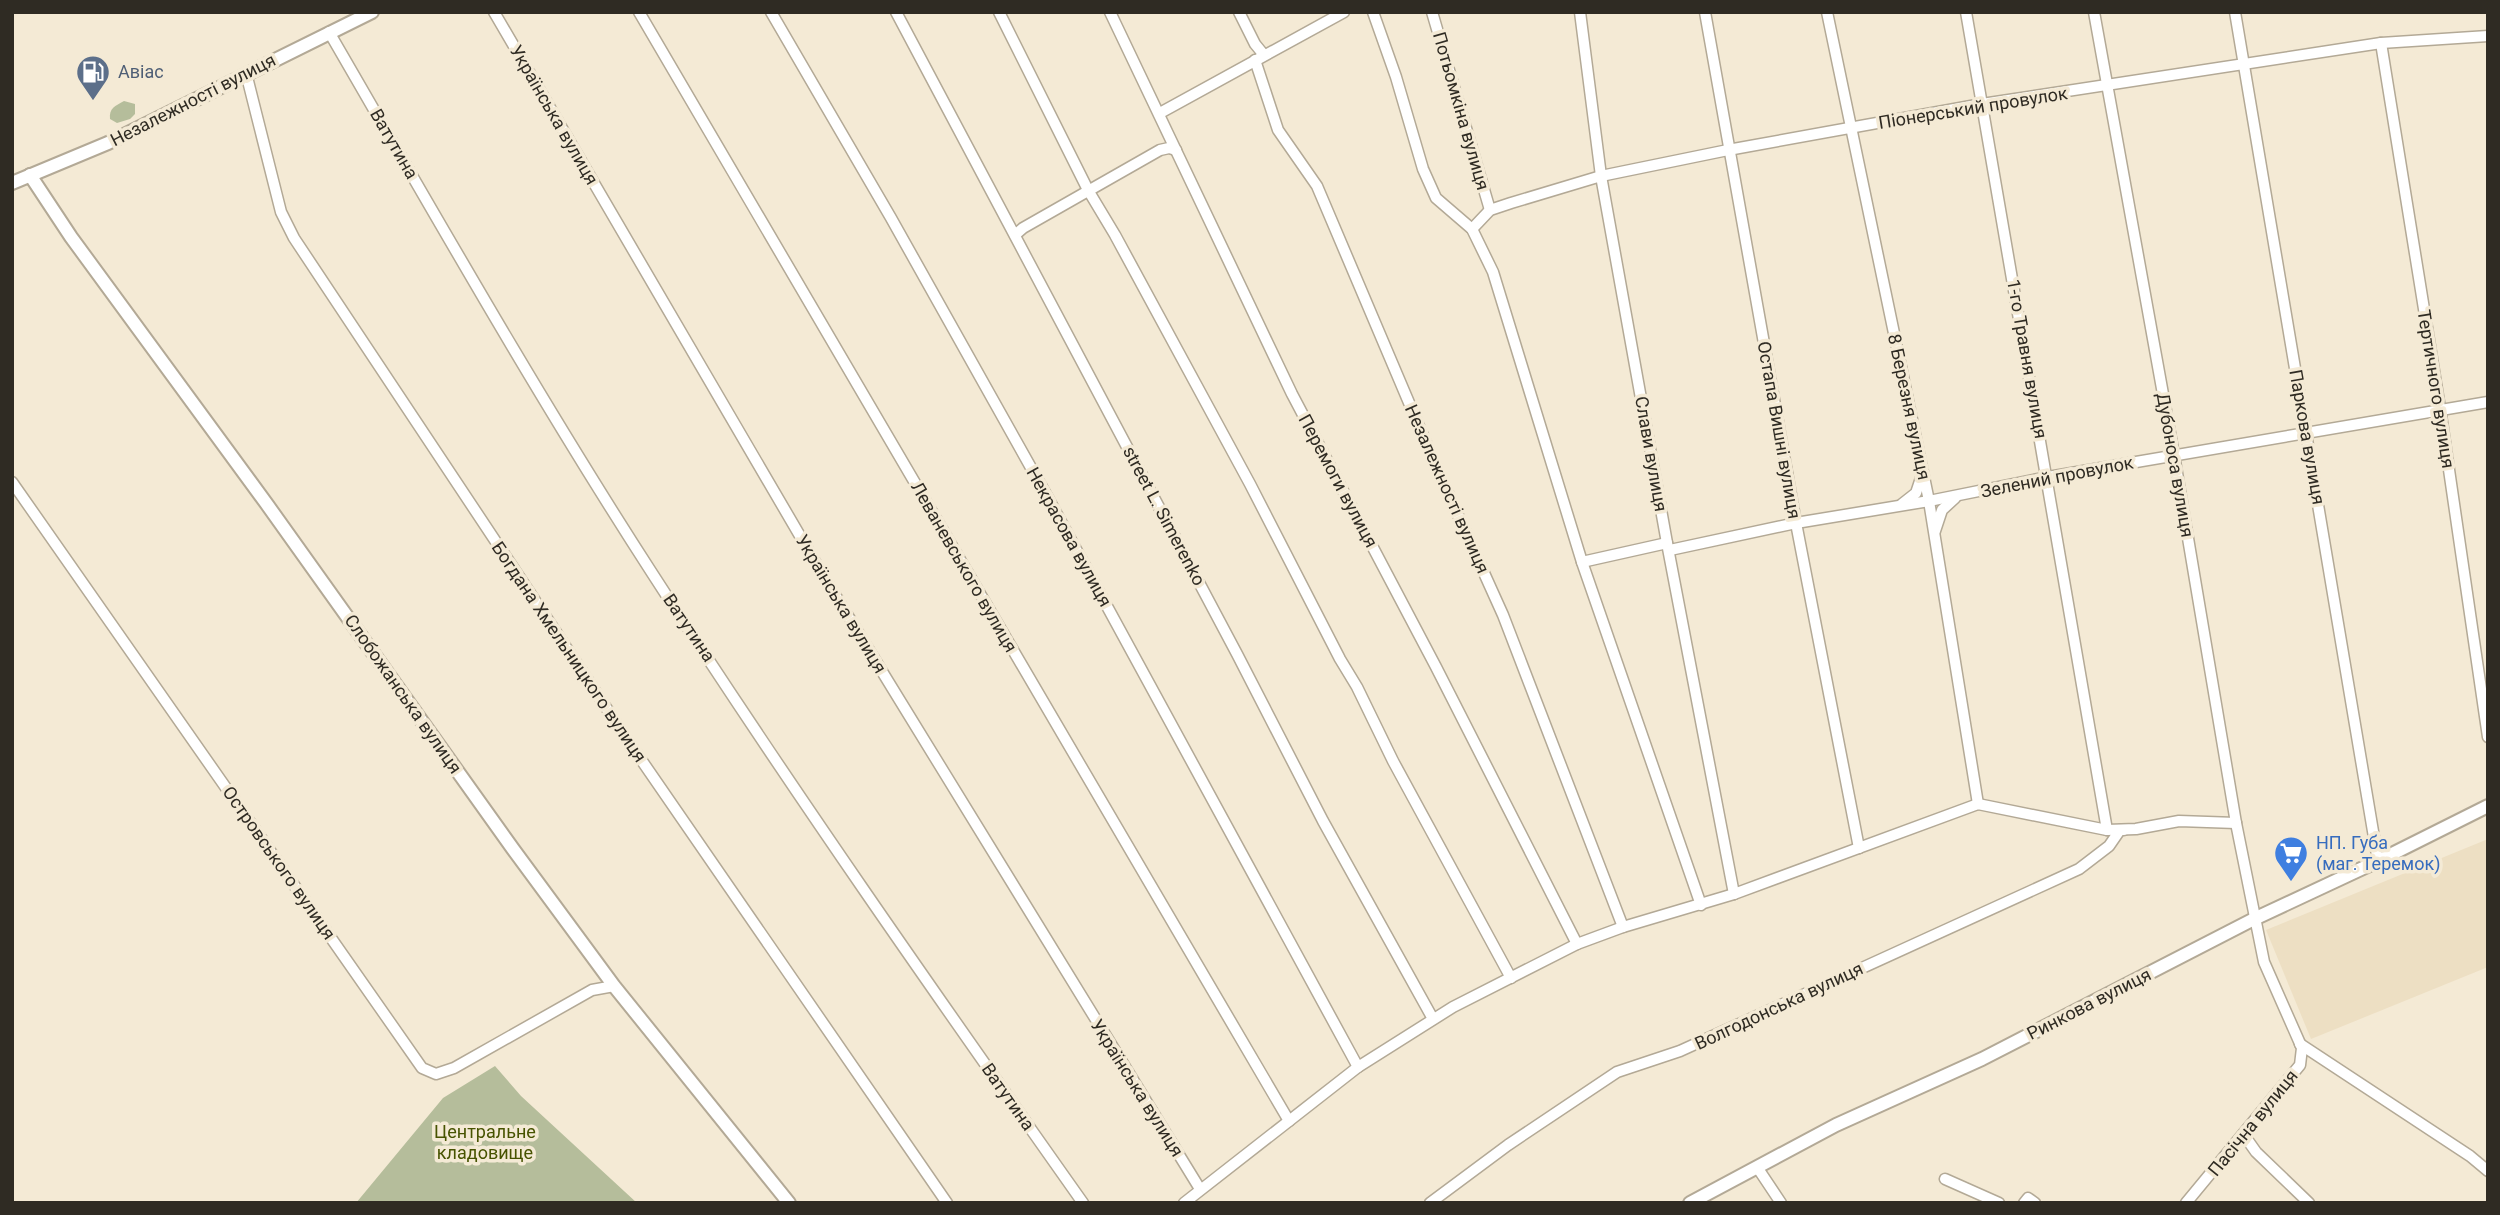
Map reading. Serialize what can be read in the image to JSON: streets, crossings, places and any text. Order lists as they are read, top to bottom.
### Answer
{
  "streets": {
    "main road": ["Незалежності вулиця", "Слобожанська вулиця", "Ринкова вулиця"],
    "street": [
      "Піонерський провулок",
      "Потьомкіна вулиця",
      "Українська вулиця",
      "Ватутина",
      "1-го Травня вулиця",
      "Тертичного вулиця",
      "8 Березня вулиця",
      "Остапа Вишні вулиця",
      "Паркова вулиця",
      "Слави вулиця",
      "Дубоноса вулиця",
      "Зелений провулок",
      "Перемоги вулиця",
      "street L. Simerenko",
      "Некрасова вулиця",
      "Леваневського вулиця",
      "Богдана Хмельницкого вулиця",
      "Островського вулиця",
      "Волгодонська вулиця",
      "Пасічна вулиця"
    ]
  },
  "crossings": [
    ["Незалежності вулиця", "Ватутина"],
    ["Незалежності вулиця", "Богдана Хмельницкого вулиця"],
    ["Незалежності вулиця", "Слобожанська вулиця"],
    ["Піонерський провулок", "Потьомкіна вулиця"],
    ["Піонерський провулок", "1-го Травня вулиця"],
    ["Піонерський провулок", "Тертичного вулиця"],
    ["Піонерський провулок", "8 Березня вулиця"],
    ["Піонерський провулок", "Остапа Вишні вулиця"],
    ["Піонерський провулок", "Паркова вулиця"],
    ["Піонерський провулок", "Слави вулиця"],
    ["Піонерський провулок", "Дубоноса вулиця"],
    ["1-го Травня вулиця", "Зелений провулок"],
    ["Тертичного вулиця", "Зелений провулок"],
    ["8 Березня вулиця", "Зелений провулок"],
    ["Остапа Вишні вулиця", "Зелений провулок"],
    ["Паркова вулиця", "Зелений провулок"],
    ["Паркова вулиця", "Ринкова вулиця"],
    ["Слави вулиця", "Зелений провулок"],
    ["Дубоноса вулиця", "Зелений провулок"],
    ["Дубоноса вулиця", "Ринкова вулиця"],
    ["Дубоноса вулиця", "Пасічна вулиця"],
    ["Слобожанська вулиця", "Островського вулиця"],
    ["Ринкова вулиця", "Пасічна вулиця"]
  ],
  "parks": ["Центральне кладовище"],
  "places": {
    "fuel station": ["Авіас"],
    "supermarket": ["НП. Губа (маг. Теремок)"]
  }
}
